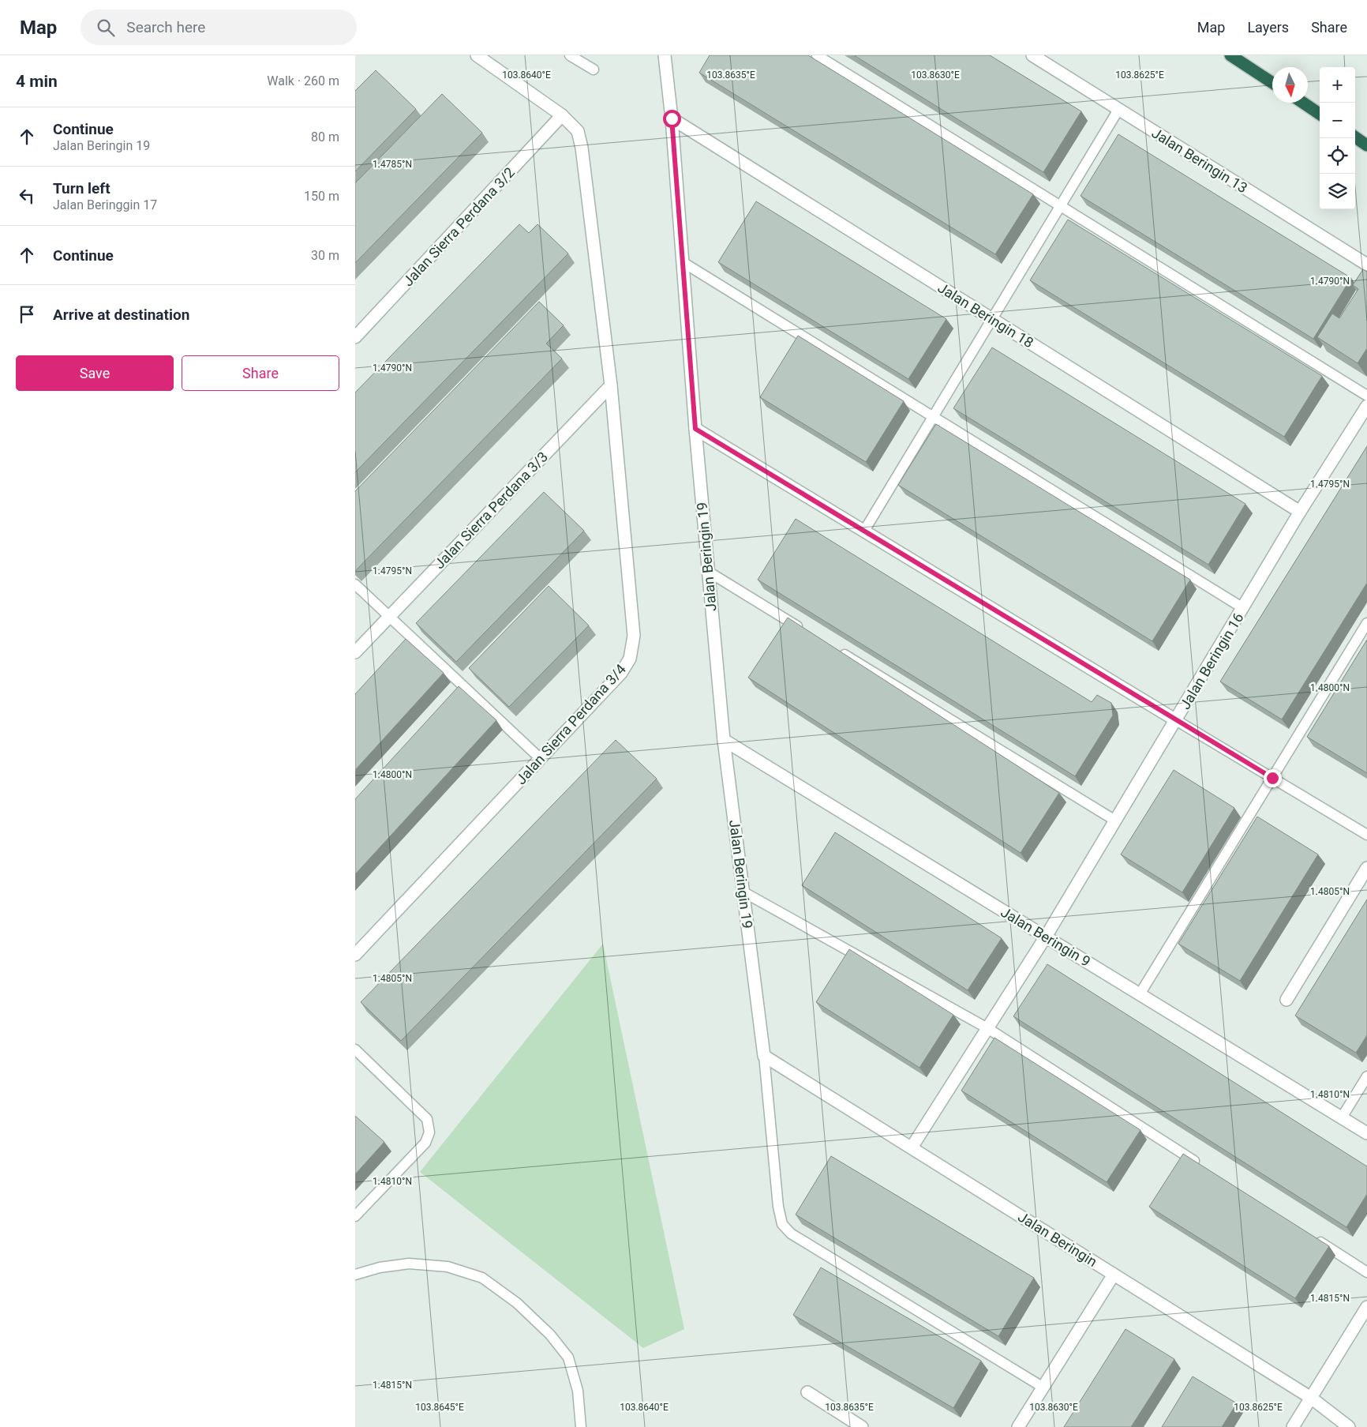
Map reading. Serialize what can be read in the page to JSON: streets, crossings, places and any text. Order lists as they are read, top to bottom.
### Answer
{
  "streets": {
    "street": [
      "Jalan Beringin 13",
      "Jalan Sierra Perdana 3/2",
      "Jalan Beringin 18",
      "Jalan Sierra Perdana 3/3",
      "Jalan Beringin 19",
      "Jalan Beringin 16",
      "Jalan Sierra Perdana 3/4",
      "Jalan Beringin 9",
      "Jalan Beringin"
    ]
  },
  "crossings": [
    ["Jalan Sierra Perdana 3/2", "Jalan Sierra Perdana 3/4"],
    ["Jalan Beringin 18", "Jalan Beringin 19"],
    ["Jalan Beringin 18", "Jalan Beringin 16"],
    ["Jalan Sierra Perdana 3/3", "Jalan Sierra Perdana 3/4"],
    ["Jalan Beringin 19", "Jalan Beringin 9"],
    ["Jalan Beringin 19", "Jalan Beringin"],
    ["Jalan Beringin 16", "Jalan Beringin 9"],
    ["Jalan Beringin 16", "Jalan Beringin"]
  ],
  "north": "bottom",
  "page": {
    "header": "Map",
    "search": "Search here",
    "nav": ["Map", "Layers", "Share"],
    "heading": ["4 min", "Walk · 260 m"],
    "map_buttons": ["+", "−"],
    "list": [
      ["Continue", "Jalan Beringin 19", "80 m"],
      ["Turn left", "Jalan Beringgin 17", "150 m"],
      ["Continue", "30 m"],
      "Arrive at destination"
    ],
    "buttons": ["Save", "Share"]
  },
  "coordinates": [
    "103.8640°E",
    "103.8635°E",
    "103.8630°E",
    "103.8625°E",
    "1.4785°N",
    "1.4790°N",
    "1.4795°N",
    "1.4800°N",
    "1.4805°N",
    "1.4810°N",
    "1.4815°N",
    "103.8645°E"
  ]
}
